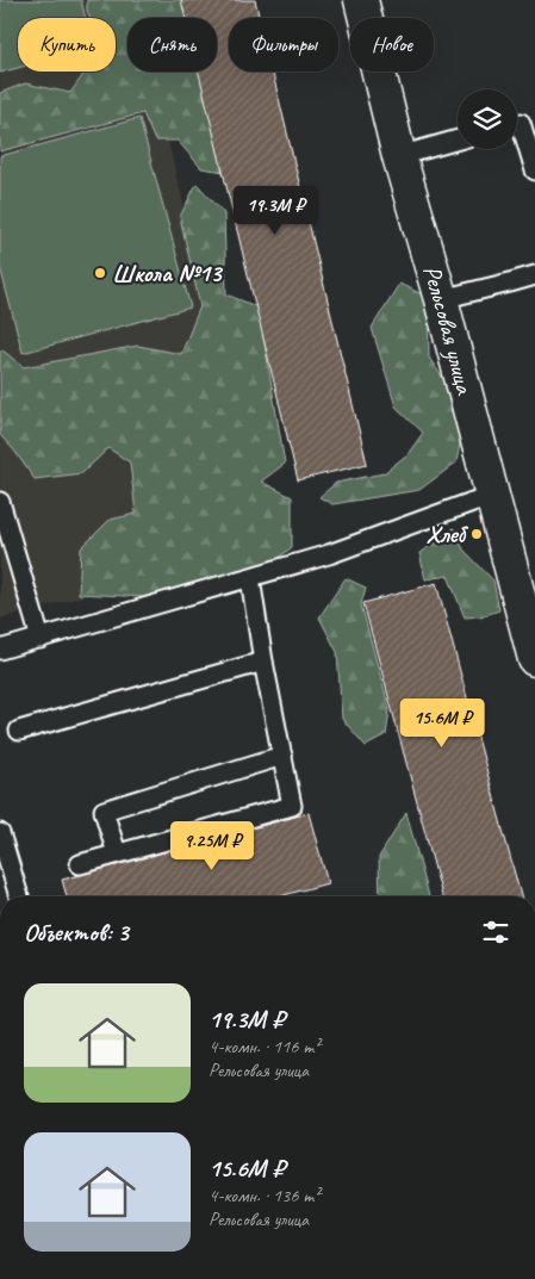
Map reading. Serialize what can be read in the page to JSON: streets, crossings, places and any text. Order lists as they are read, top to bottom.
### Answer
{
  "streets": {
    "street": ["Рельсовая улица"]
  },
  "places": ["Школа №13", "Хлеб"],
  "page": {
    "chip": [
      "Купить",
      "Снять",
      "Фильтры",
      "Новое"
    ],
    "price": ["19.3M ₽", "15.6M ₽", "9.25M ₽"],
    "heading": "Объектов: 3",
    "list": [
      {
        "name": "19.3M ₽",
        "note": "4-комн. · 116 m² · Рельсовая улица"
      },
      {
        "name": "15.6M ₽",
        "note": "4-комн. · 136 m² · Рельсовая улица"
      }
    ]
  }
}
